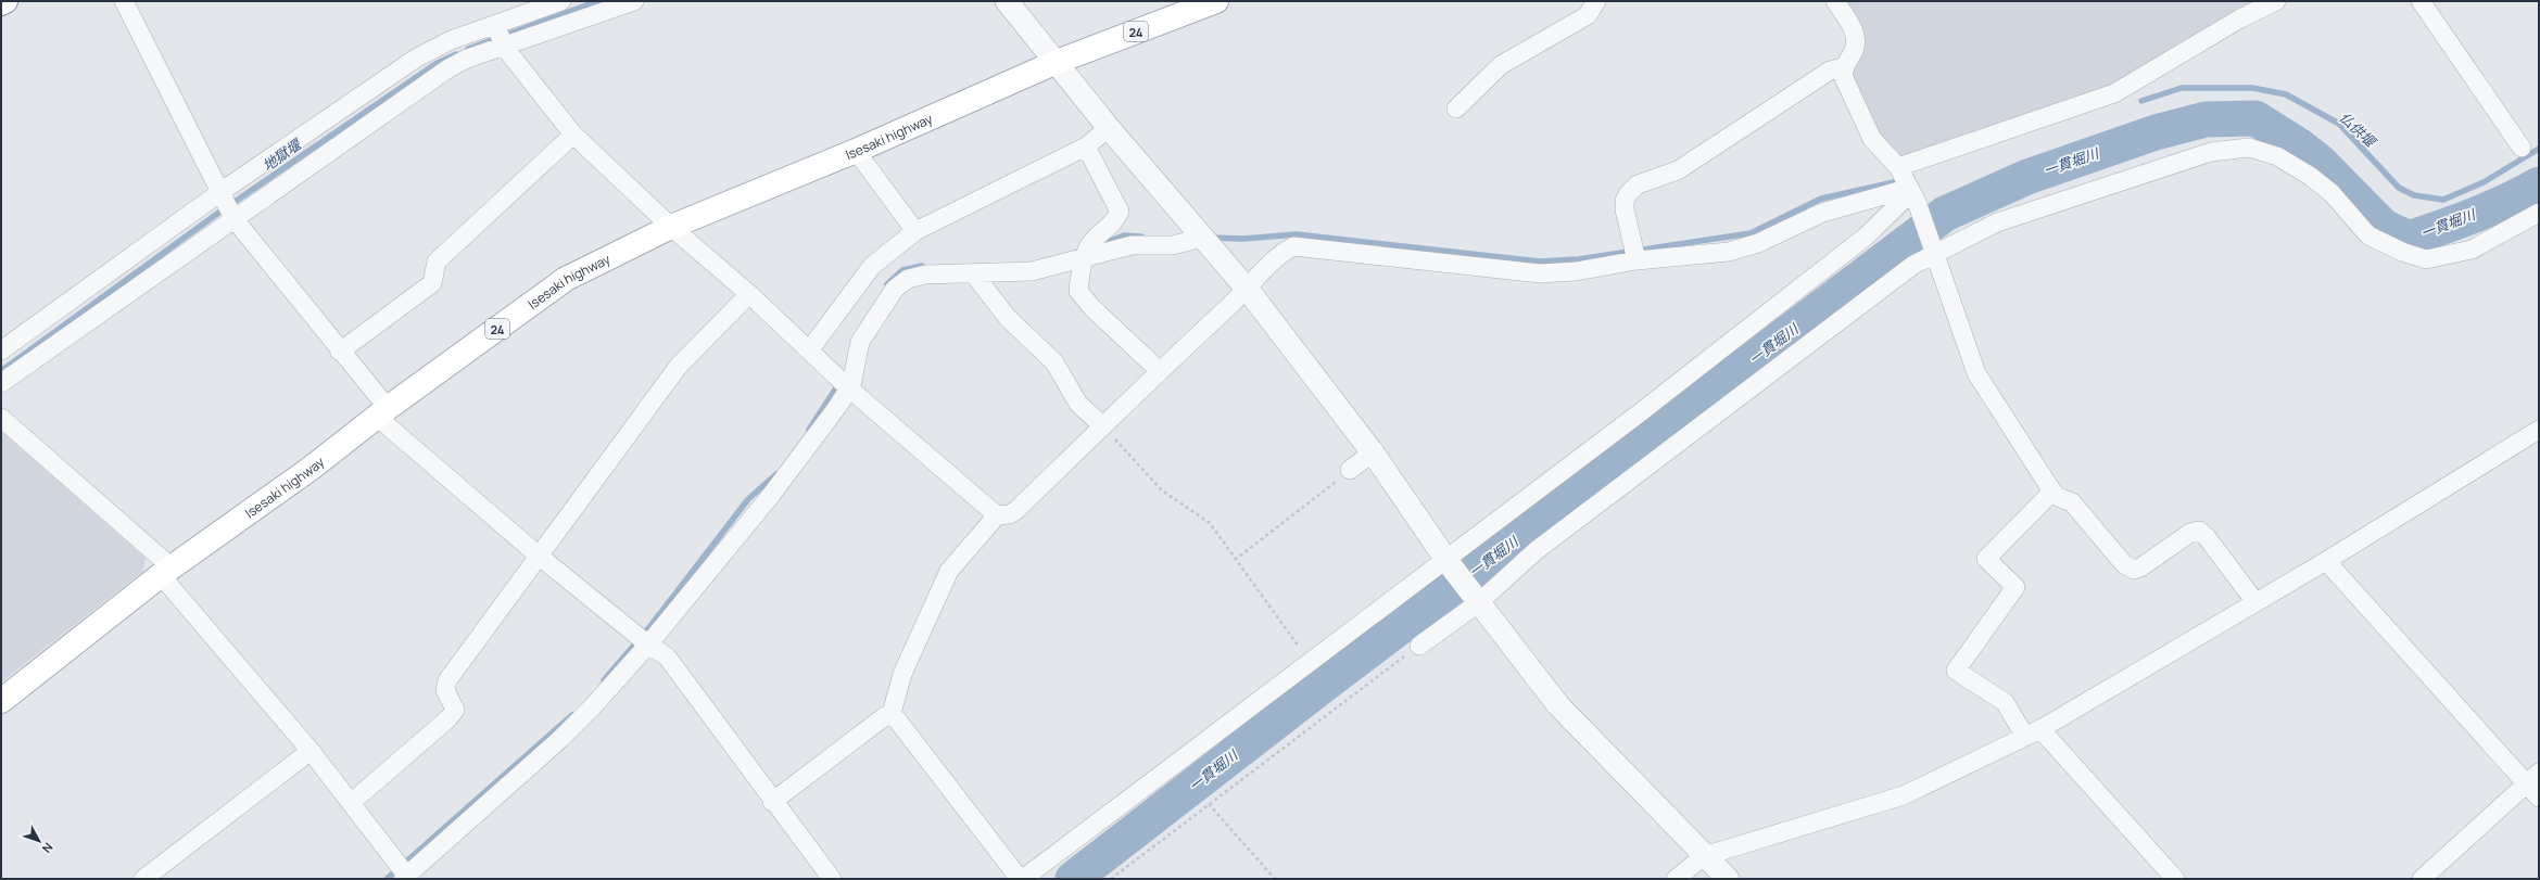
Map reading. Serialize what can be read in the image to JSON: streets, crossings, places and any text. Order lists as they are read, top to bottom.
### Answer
{
  "streets": {
    "main road": ["24", "Isesaki highway"]
  },
  "water": ["仏供堰", "地獄堰", "一貫堀川"],
  "north": "bottom right"
}
